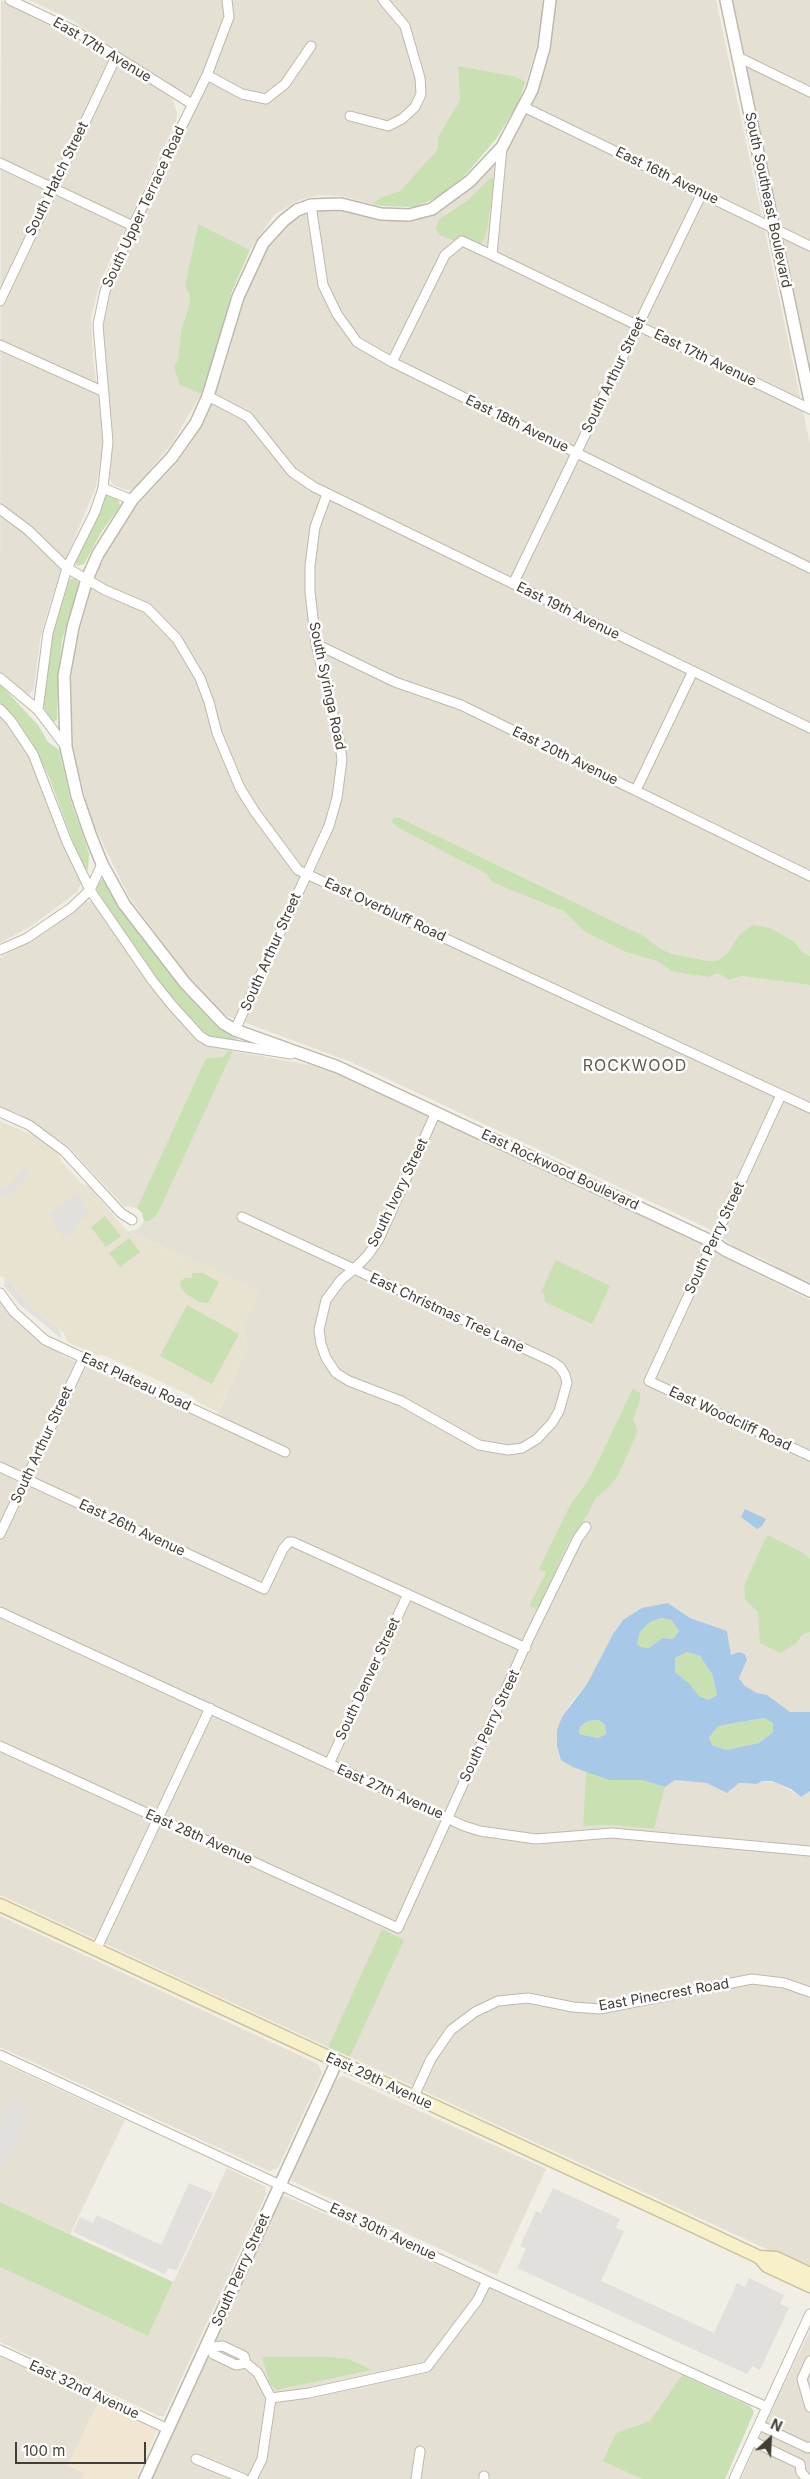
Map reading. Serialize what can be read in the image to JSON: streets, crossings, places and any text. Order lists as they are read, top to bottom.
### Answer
{
  "streets": {
    "main road": ["East 29th Avenue"],
    "street": [
      "East 17th Avenue",
      "East 16th Avenue",
      "South Hatch Street",
      "South Southeast Boulevard",
      "South Upper Terrace Road",
      "South Arthur Street",
      "East 18th Avenue",
      "East 19th Avenue",
      "South Syringa Road",
      "East 20th Avenue",
      "East Overbluff Road",
      "East Rockwood Boulevard",
      "South Ivory Street",
      "South Perry Street",
      "East Christmas Tree Lane",
      "East Plateau Road",
      "East Woodcliff Road",
      "East 26th Avenue",
      "South Denver Street",
      "East 27th Avenue",
      "East 28th Avenue",
      "East Pinecrest Road",
      "East 30th Avenue",
      "East 32nd Avenue"
    ]
  },
  "crossings": [
    ["East 17th Avenue", "South Hatch Street"],
    ["East 17th Avenue", "South Upper Terrace Road"],
    ["East 17th Avenue", "South Arthur Street"],
    ["East 17th Avenue", "East 18th Avenue"],
    ["East 16th Avenue", "South Southeast Boulevard"],
    ["East 16th Avenue", "South Arthur Street"],
    ["South Arthur Street", "East 18th Avenue"],
    ["South Arthur Street", "East 19th Avenue"],
    ["South Arthur Street", "South Syringa Road"],
    ["South Arthur Street", "East Overbluff Road"],
    ["South Arthur Street", "East Rockwood Boulevard"],
    ["South Arthur Street", "East Plateau Road"],
    ["South Arthur Street", "East 26th Avenue"],
    ["East 18th Avenue", "East Rockwood Boulevard"],
    ["East 19th Avenue", "South Syringa Road"],
    ["East 19th Avenue", "East Rockwood Boulevard"],
    ["South Syringa Road", "East 20th Avenue"],
    ["South Syringa Road", "East Overbluff Road"],
    ["East Overbluff Road", "East Rockwood Boulevard"],
    ["East Overbluff Road", "South Perry Street"],
    ["East Rockwood Boulevard", "South Ivory Street"],
    ["East Rockwood Boulevard", "South Perry Street"],
    ["South Ivory Street", "East Christmas Tree Lane"],
    ["South Perry Street", "East Woodcliff Road"],
    ["South Perry Street", "East 27th Avenue"],
    ["South Perry Street", "East 28th Avenue"],
    ["South Perry Street", "East 29th Avenue"],
    ["South Perry Street", "East 30th Avenue"],
    ["South Perry Street", "East 32nd Avenue"],
    ["East 26th Avenue", "South Denver Street"],
    ["South Denver Street", "East 27th Avenue"],
    ["East Pinecrest Road", "East 29th Avenue"]
  ],
  "districts": ["ROCKWOOD"],
  "scale_bar": "100 m",
  "north": "top right"
}
